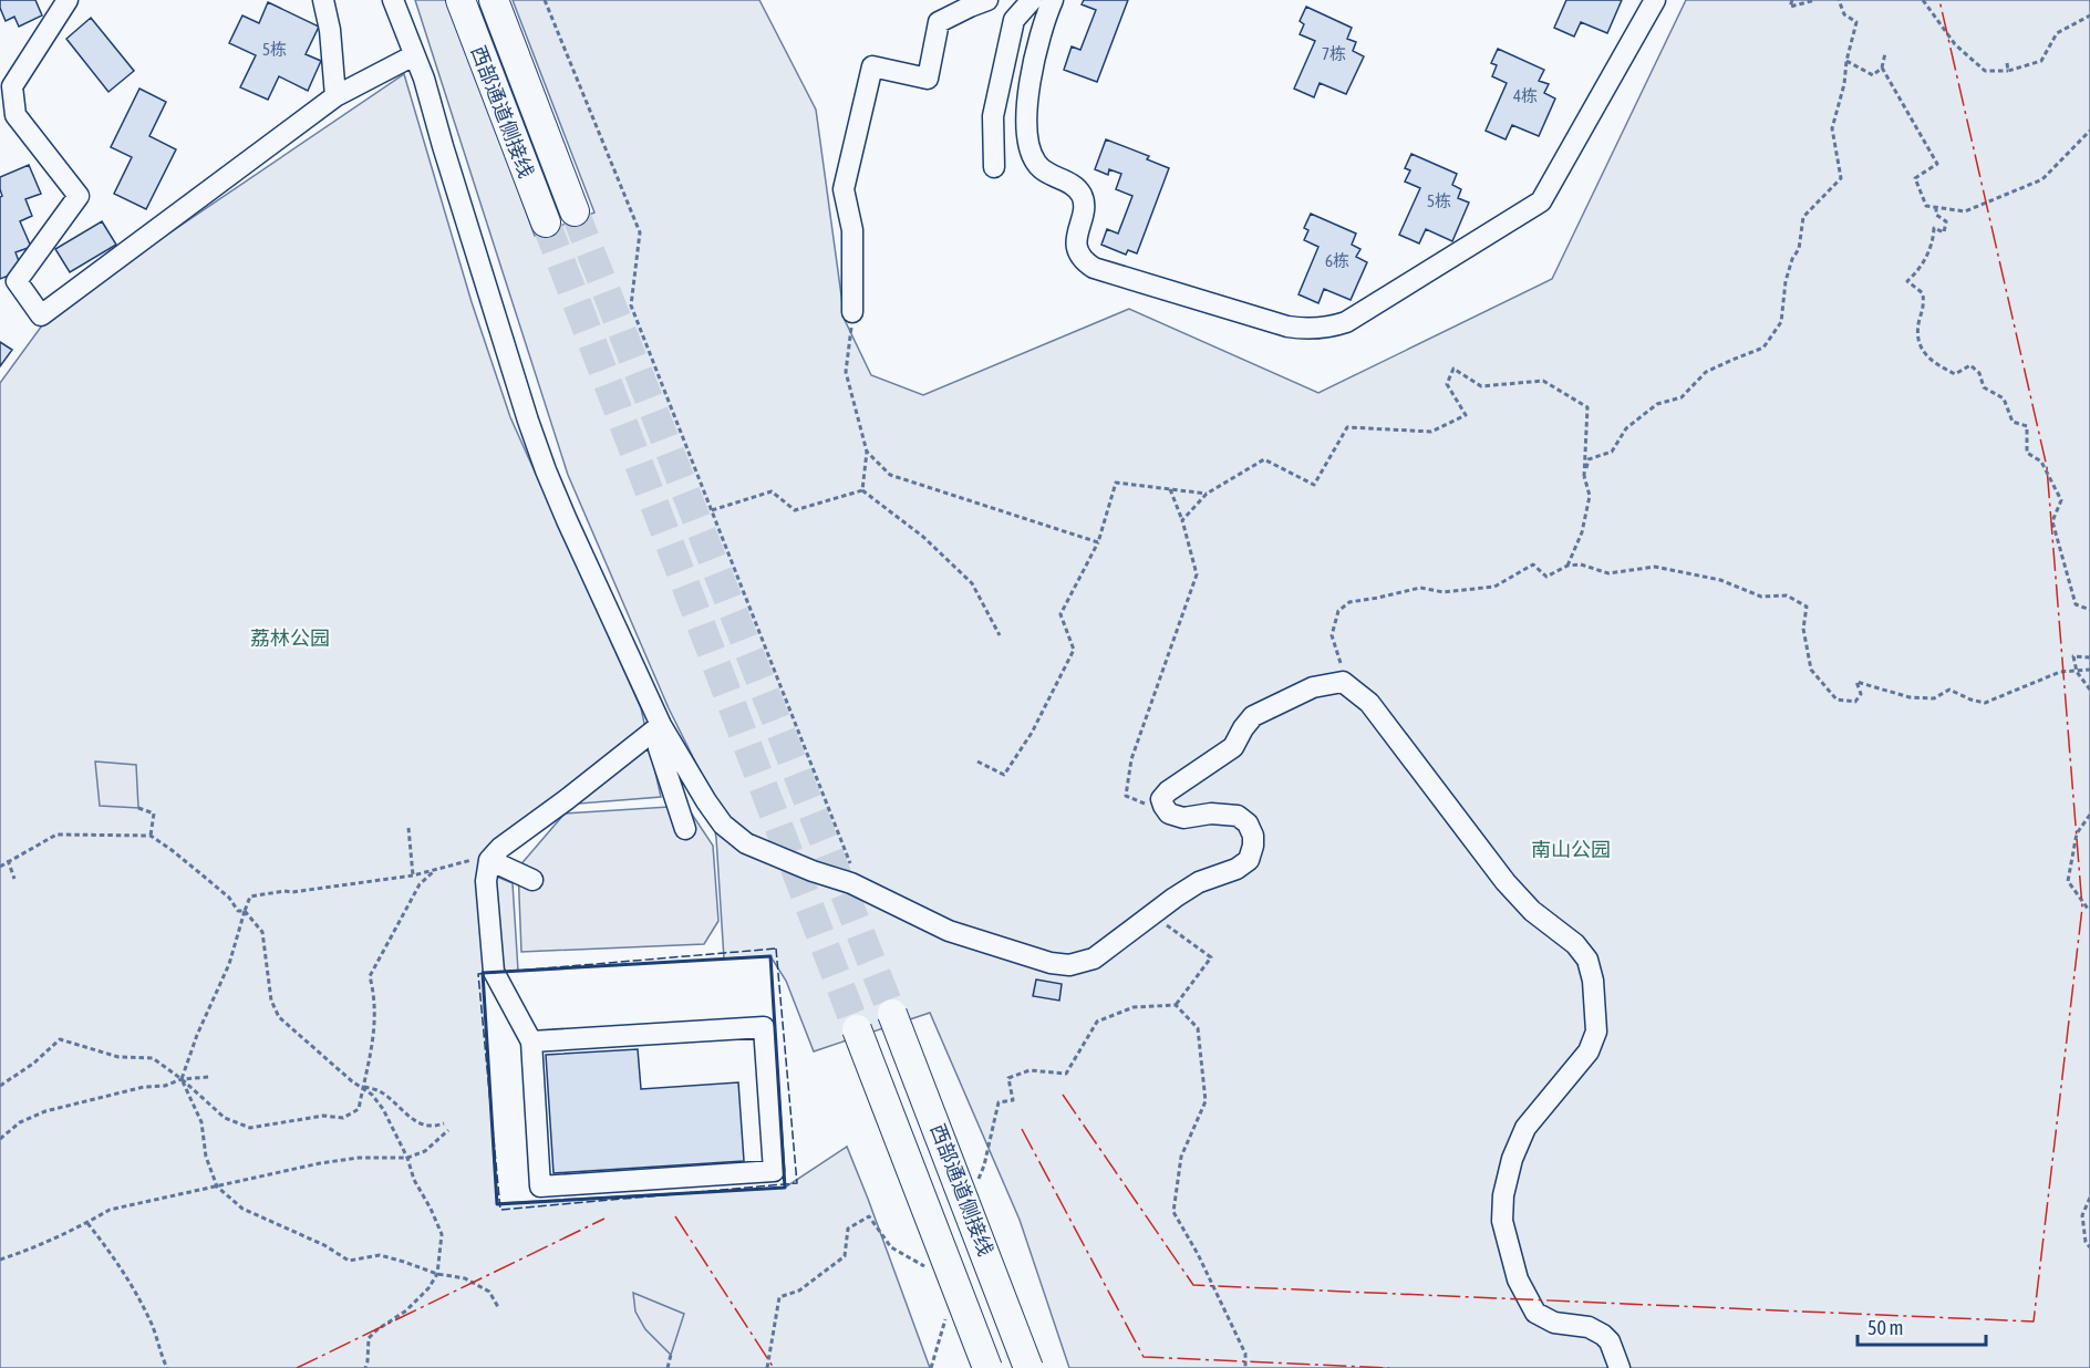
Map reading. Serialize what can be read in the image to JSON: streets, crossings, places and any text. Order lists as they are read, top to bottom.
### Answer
{
  "streets": {
    "highway": ["西部通道侧接线"]
  },
  "parks": ["荔林公园", "南山公园"],
  "house_numbers": [
    "5栋",
    "7栋",
    "4栋",
    "5栋",
    "6栋"
  ],
  "scale_bar": "50 m"
}
